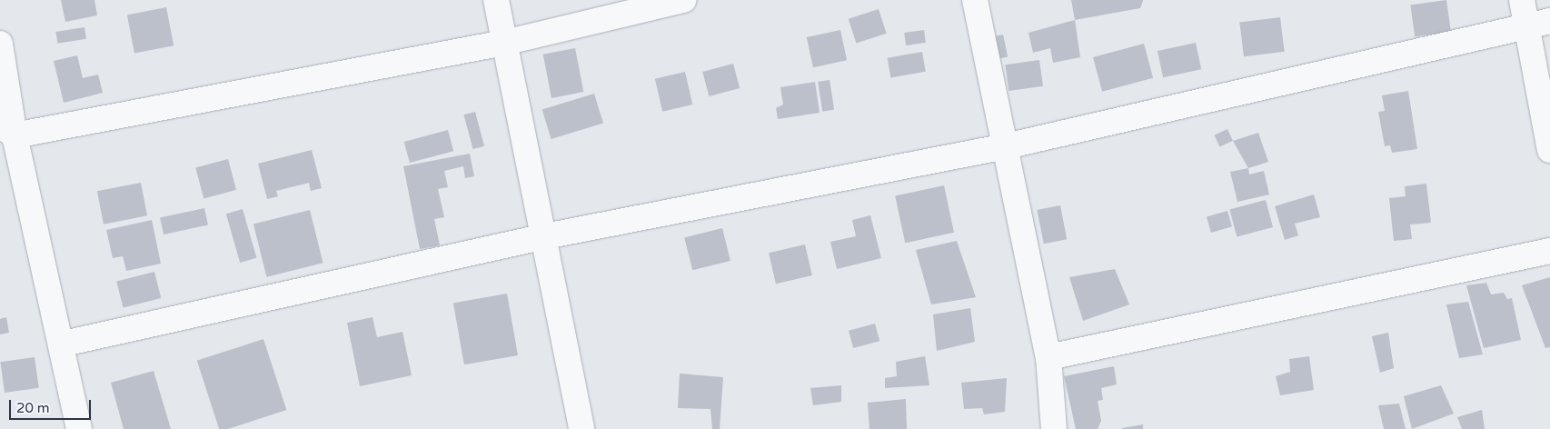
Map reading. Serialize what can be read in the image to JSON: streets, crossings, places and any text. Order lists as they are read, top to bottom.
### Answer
{
  "scale_bar": "20 m"
}
